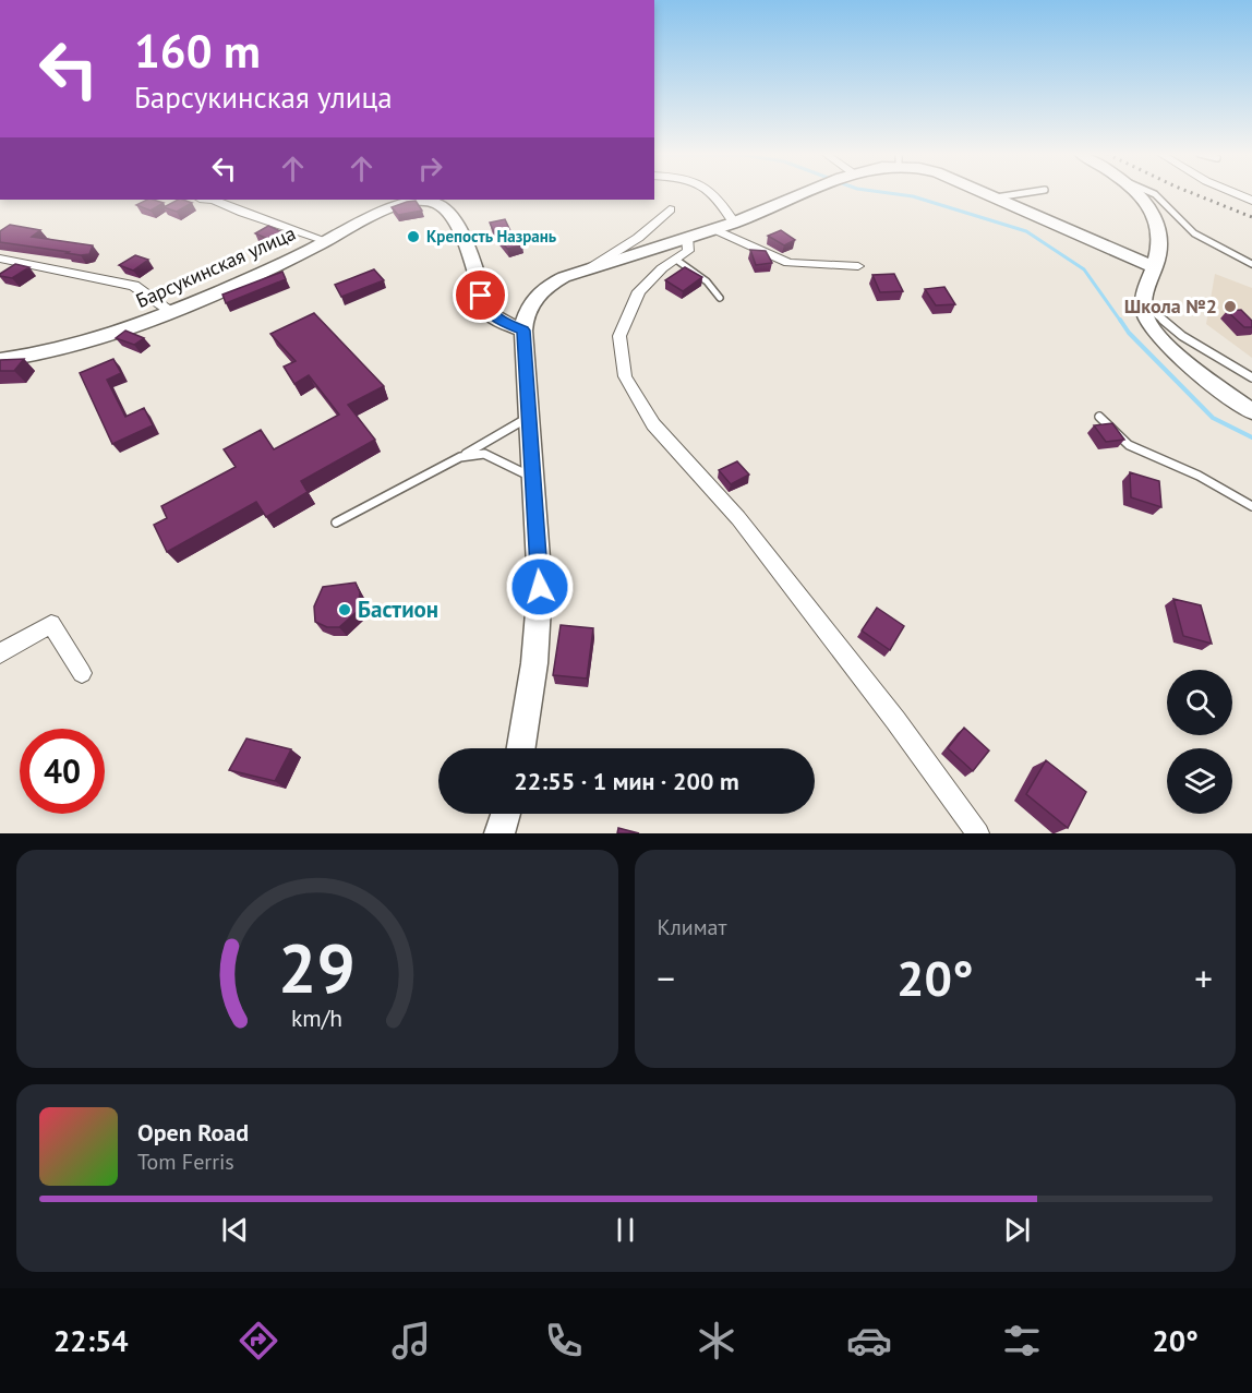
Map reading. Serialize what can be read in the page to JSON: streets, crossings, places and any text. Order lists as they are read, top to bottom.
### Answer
{
  "streets": {
    "street": ["Барсукинская улица"]
  },
  "places": ["Крепость Назрань", "Школа №2", "Бастион"],
  "page": {
    "turn": ["160 m", "Барсукинская улица"],
    "limit": "40",
    "trip": "22:55 · 1 мин · 200 m",
    "tile": "Климат",
    "heat": ["−", "20°", "+"],
    "song": ["Open Road", "Tom Ferris"],
    "tabs": ["22:54", "20°"],
    "gauge": ["29", "km/h"]
  }
}
